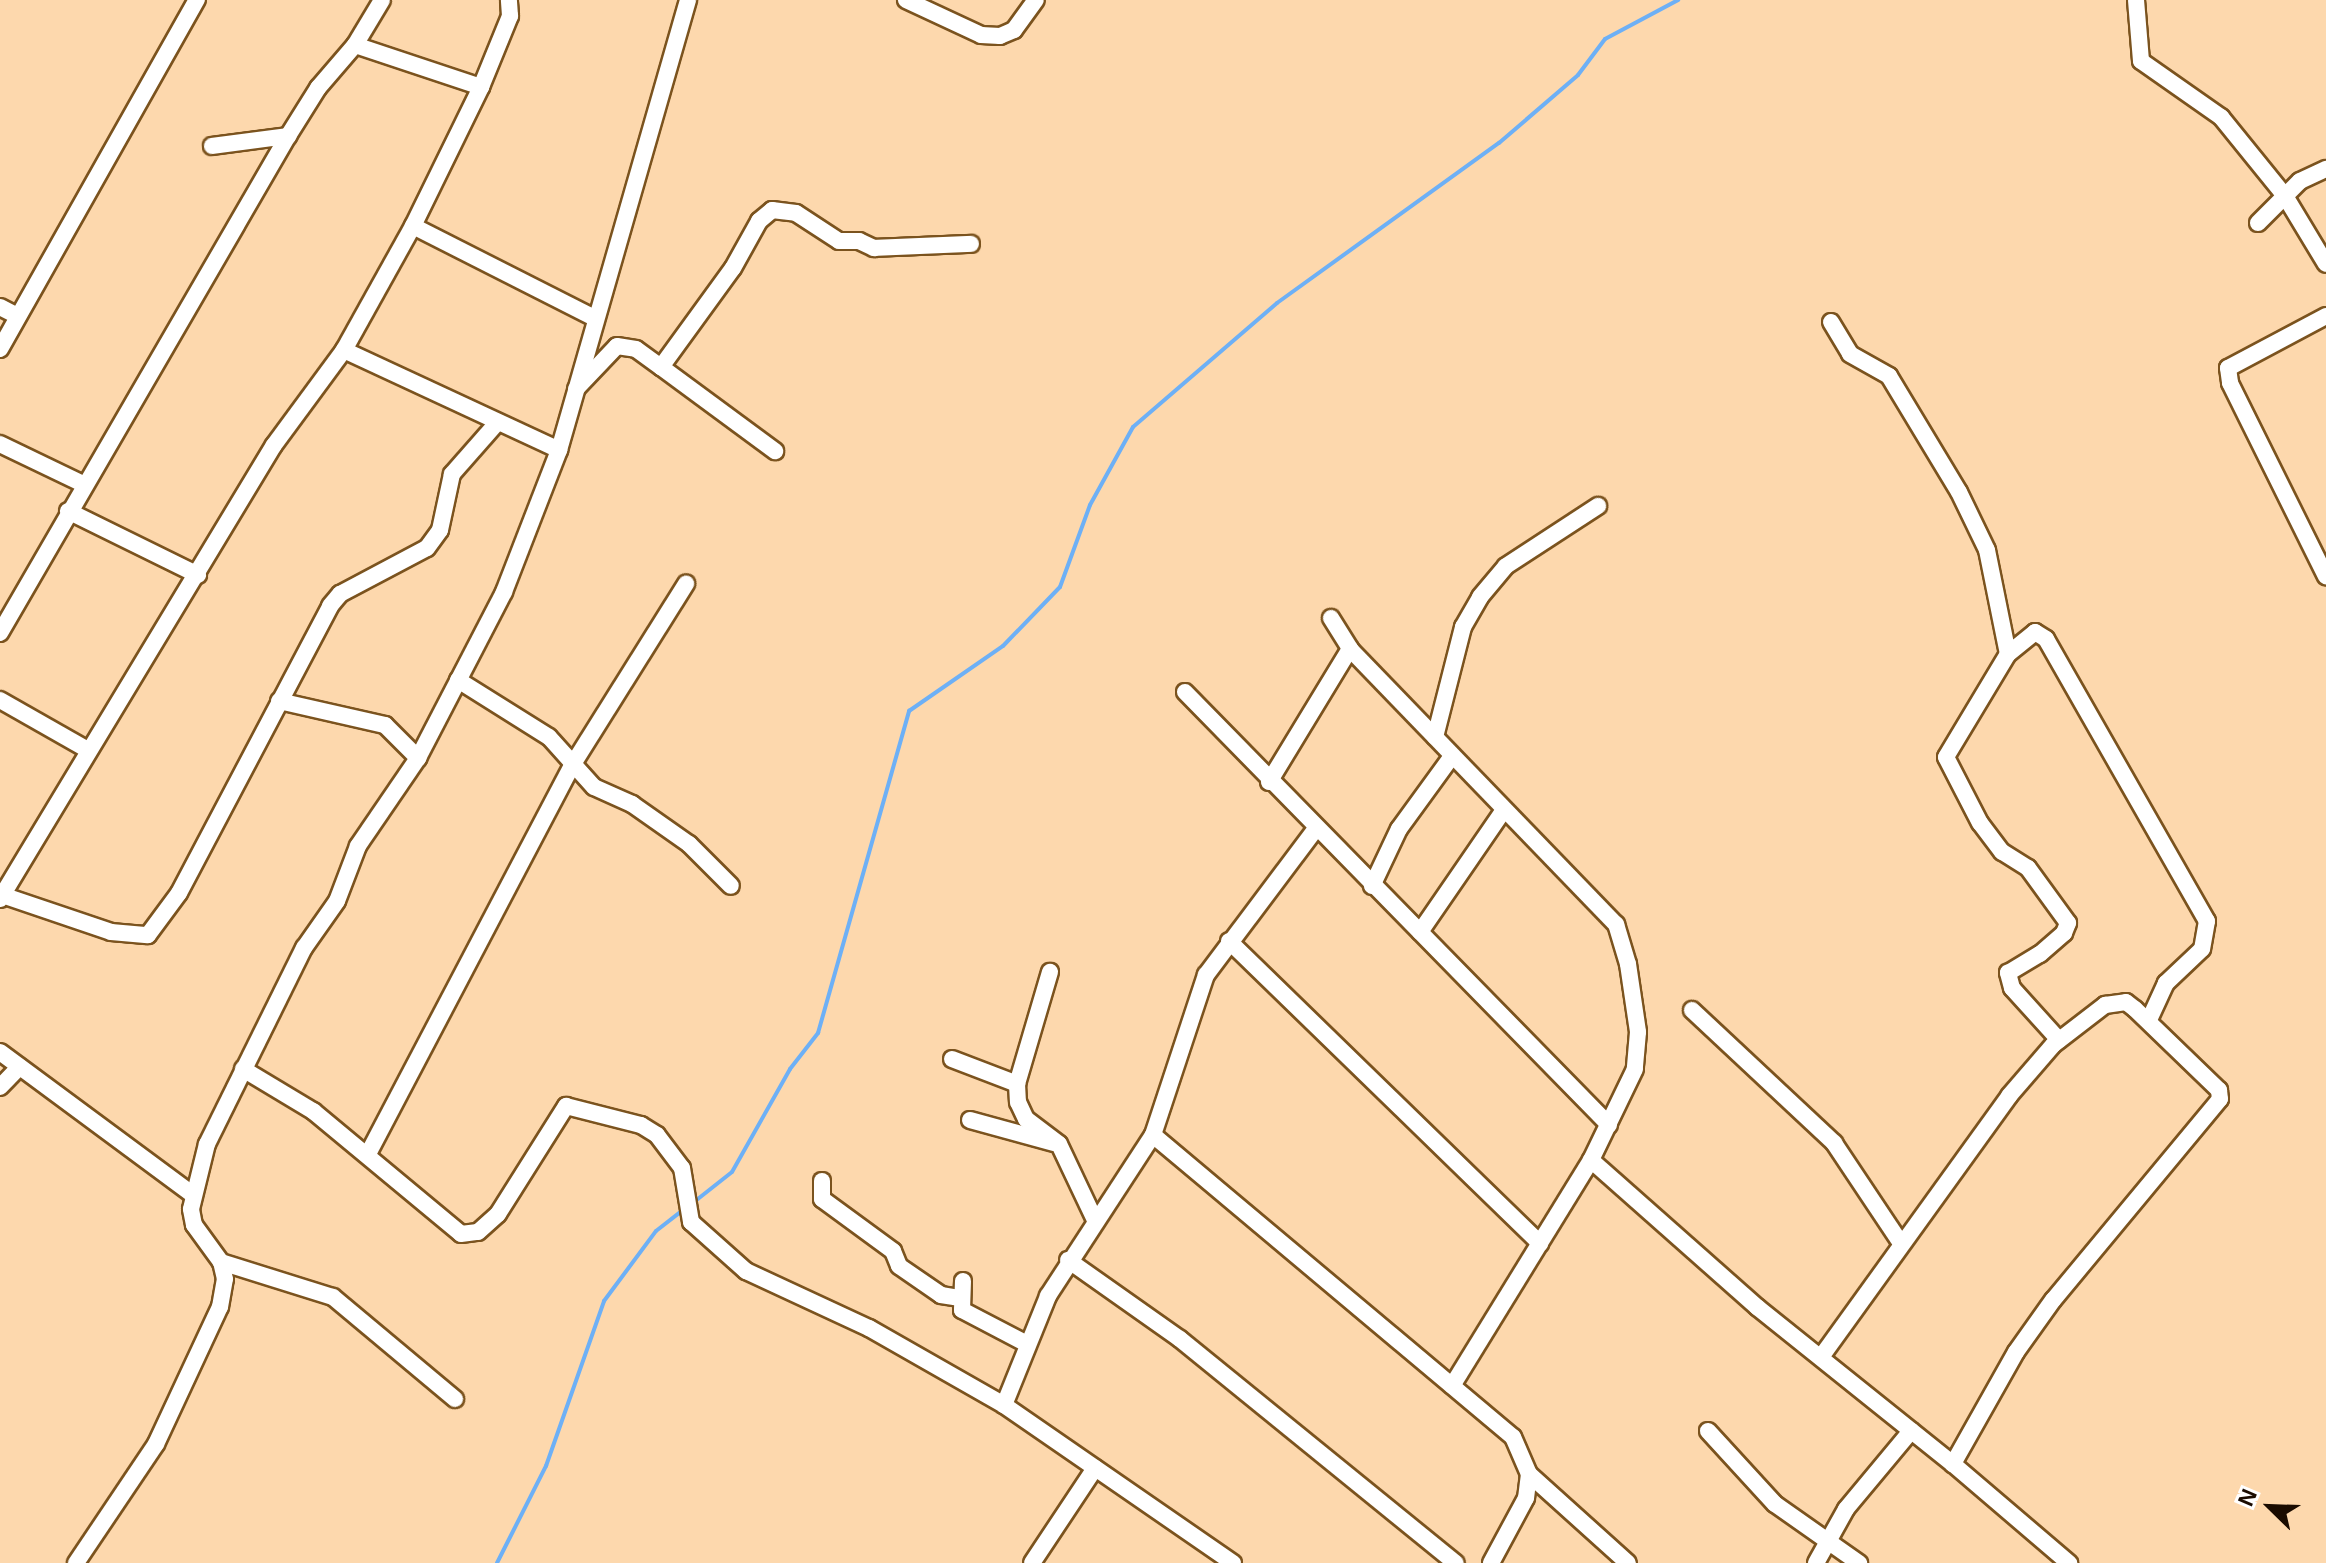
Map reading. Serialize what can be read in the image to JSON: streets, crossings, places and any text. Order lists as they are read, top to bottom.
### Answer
{
  "north": "top left"
}
